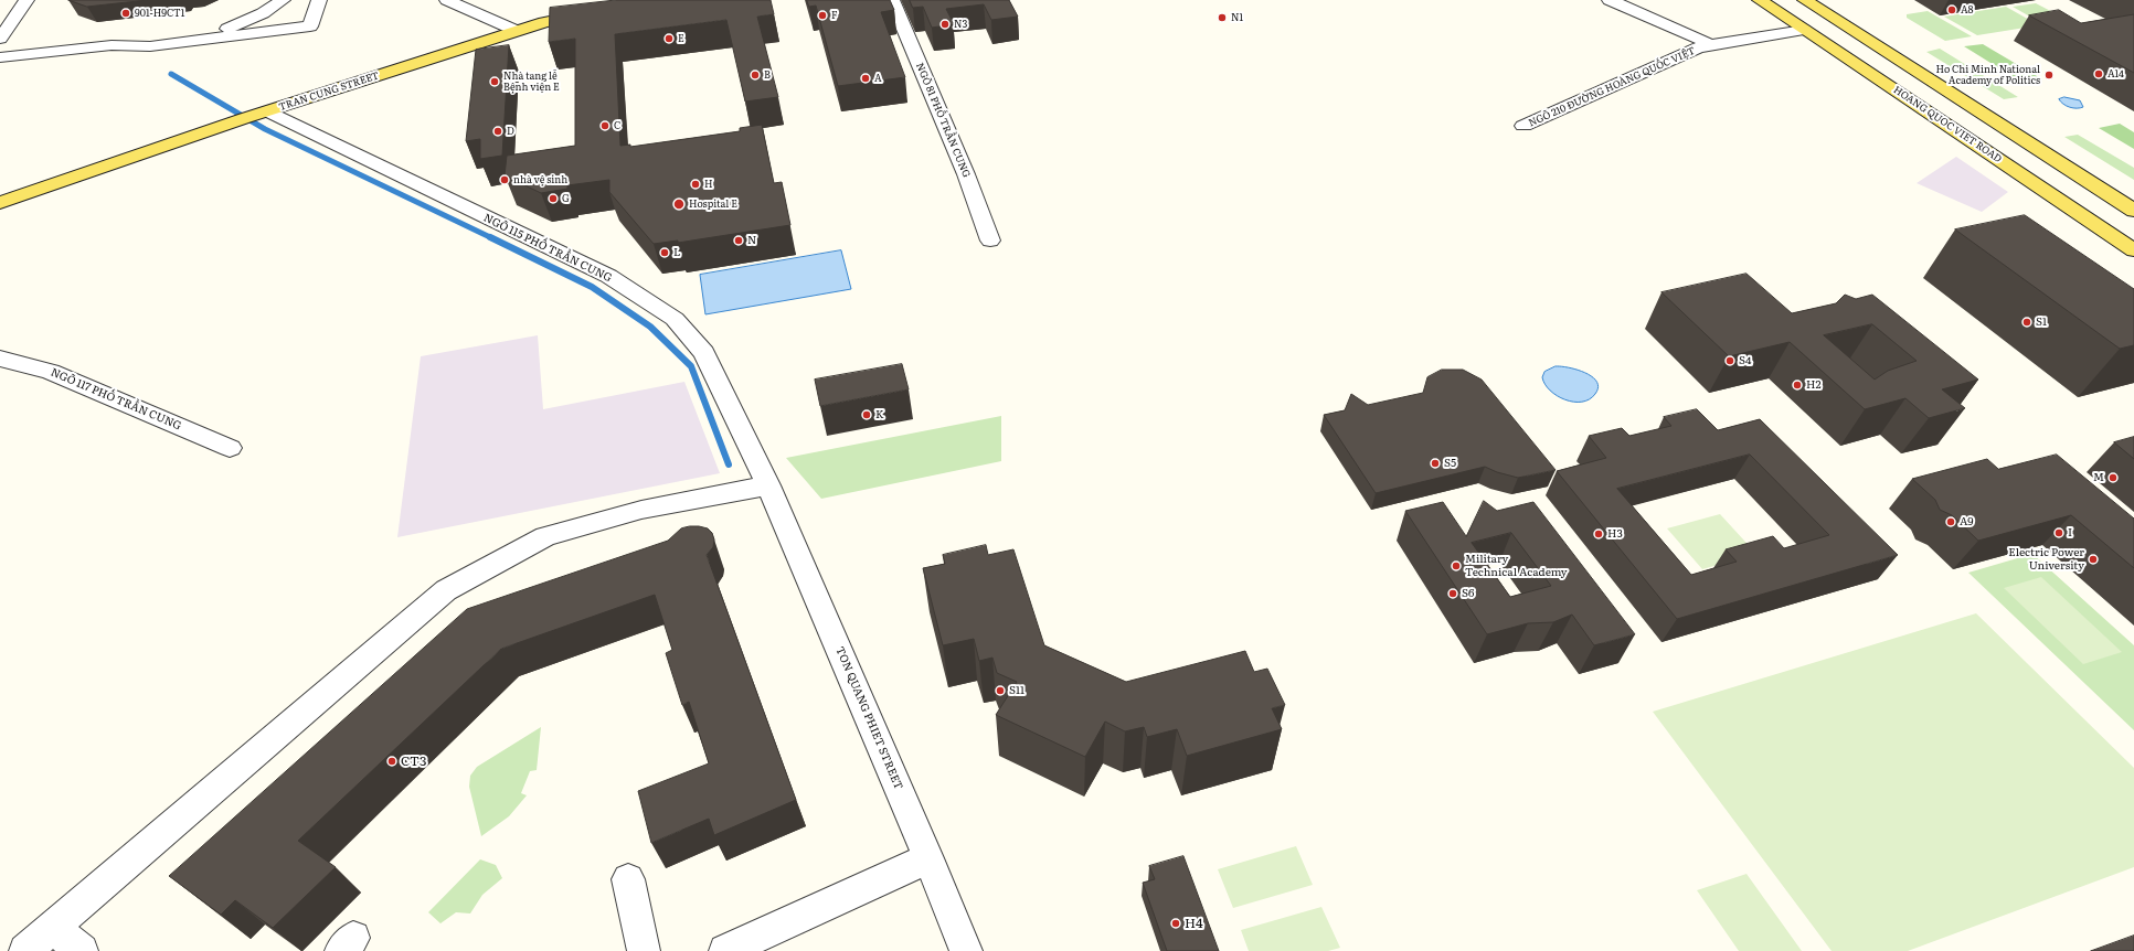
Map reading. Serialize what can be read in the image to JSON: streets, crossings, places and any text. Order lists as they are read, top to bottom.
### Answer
{
  "streets": {
    "main road": ["TRAN CUNG STREET", "HOANG QUOC VIET ROAD"],
    "street": [
      "NGÕ 210 ĐƯỜNG HOÀNG QUỐC VIỆT",
      "NGÕ 81 PHỐ TRẦN CUNG",
      "NGÕ 115 PHỐ TRẦN CUNG",
      "NGÕ 117 PHỐ TRẦN CUNG",
      "TON QUANG PHIET STREET"
    ]
  },
  "crossings": [
    ["NGÕ 210 ĐƯỜNG HOÀNG QUỐC VIỆT", "HOANG QUOC VIET ROAD"],
    ["TRAN CUNG STREET", "NGÕ 115 PHỐ TRẦN CUNG"],
    ["NGÕ 115 PHỐ TRẦN CUNG", "TON QUANG PHIET STREET"]
  ],
  "places": [
    "A8",
    "901-H9CT1",
    "F",
    "N1",
    "N3",
    "E",
    "A14",
    "B",
    "Ho Chi Minh National Academy of Politics",
    "A",
    "Nhà tang lễ Bệnh viện E",
    "C",
    "D",
    "nhà vệ sinh",
    "H",
    "G",
    "Hospital E",
    "N",
    "L",
    "S1",
    "S4",
    "H2",
    "K",
    "S5",
    "M",
    "A9",
    "I",
    "H3",
    "Electric Power University",
    "Military Technical Academy",
    "S6",
    "S11",
    "CT3",
    "H4"
  ]
}
